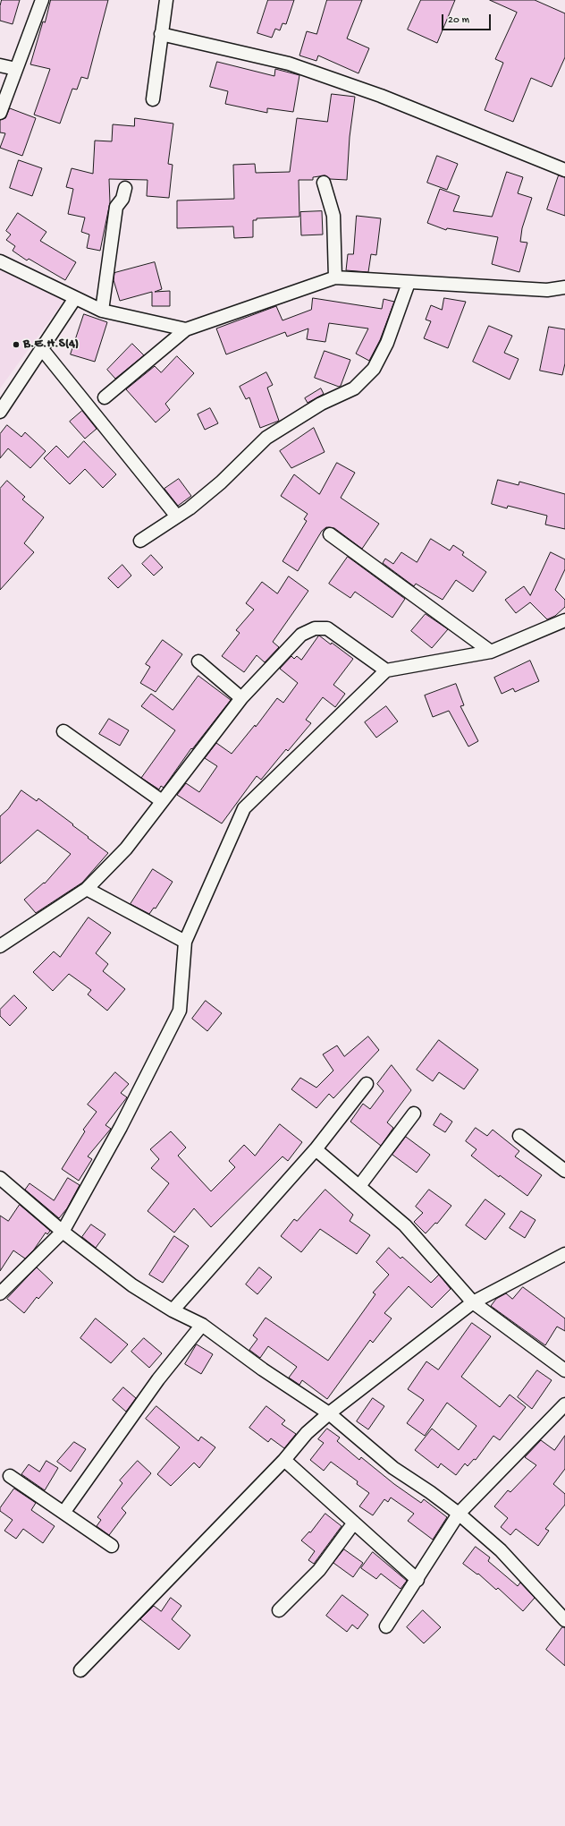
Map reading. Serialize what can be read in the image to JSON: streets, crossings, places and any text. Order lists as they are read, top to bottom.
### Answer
{
  "places": ["B.E.H.S(4)"],
  "scale_bar": "20 m"
}
